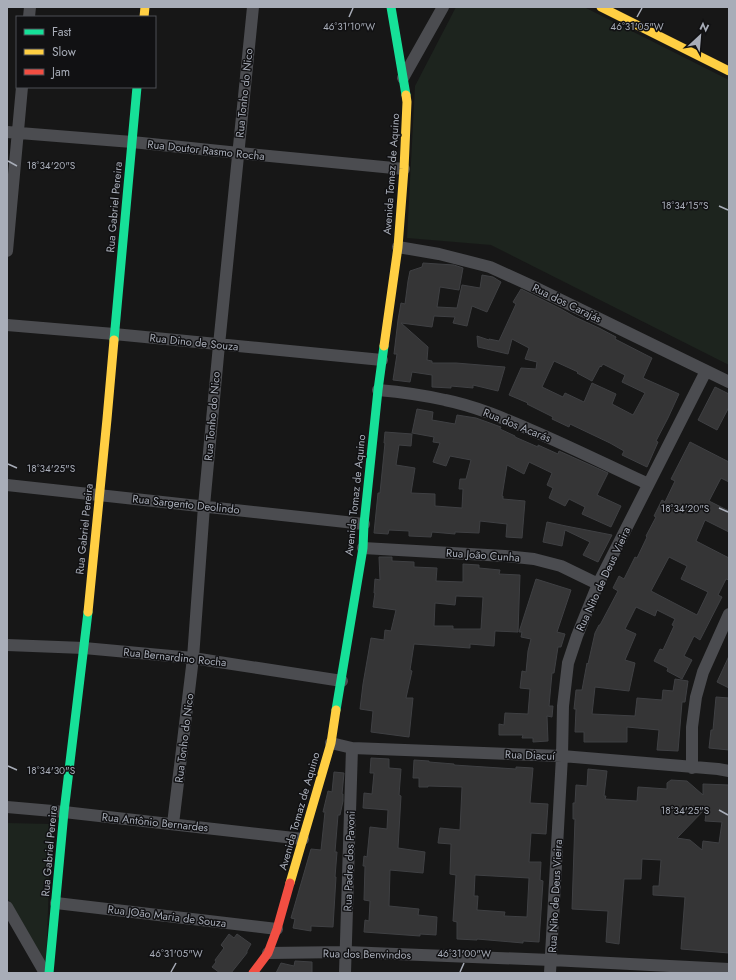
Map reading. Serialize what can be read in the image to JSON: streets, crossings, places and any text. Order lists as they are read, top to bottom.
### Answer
{
  "streets": {
    "street": [
      "Rua Tonho do Nico",
      "Rua Doutor Rasmo Rocha",
      "Avenida Tomaz de Aquino",
      "Rua Gabriel Pereira",
      "Rua dos Carajás",
      "Rua Dino de Souza",
      "Rua dos Acarás",
      "Rua Sargento Deolindo",
      "Rua João Cunha",
      "Rua Nito de Deus Vieira",
      "Rua Bernardino Rocha",
      "Rua Diacuí",
      "Rua Antônio Bernardes",
      "Rua Padre dos Pavoni",
      "Rua JOão Maria de Souza",
      "Rua dos Benvindos"
    ]
  },
  "crossings": [
    ["Rua Tonho do Nico", "Rua Doutor Rasmo Rocha"],
    ["Rua Tonho do Nico", "Rua Dino de Souza"],
    ["Rua Tonho do Nico", "Rua Sargento Deolindo"],
    ["Rua Tonho do Nico", "Rua Bernardino Rocha"],
    ["Rua Tonho do Nico", "Rua Antônio Bernardes"],
    ["Rua Doutor Rasmo Rocha", "Avenida Tomaz de Aquino"],
    ["Rua Doutor Rasmo Rocha", "Rua Gabriel Pereira"],
    ["Avenida Tomaz de Aquino", "Rua dos Carajás"],
    ["Avenida Tomaz de Aquino", "Rua Dino de Souza"],
    ["Avenida Tomaz de Aquino", "Rua dos Acarás"],
    ["Avenida Tomaz de Aquino", "Rua Sargento Deolindo"],
    ["Avenida Tomaz de Aquino", "Rua João Cunha"],
    ["Avenida Tomaz de Aquino", "Rua Bernardino Rocha"],
    ["Avenida Tomaz de Aquino", "Rua Diacuí"],
    ["Avenida Tomaz de Aquino", "Rua Antônio Bernardes"],
    ["Avenida Tomaz de Aquino", "Rua JOão Maria de Souza"],
    ["Avenida Tomaz de Aquino", "Rua dos Benvindos"],
    ["Rua Gabriel Pereira", "Rua Dino de Souza"],
    ["Rua Gabriel Pereira", "Rua Sargento Deolindo"],
    ["Rua Gabriel Pereira", "Rua Bernardino Rocha"],
    ["Rua Gabriel Pereira", "Rua Antônio Bernardes"],
    ["Rua Gabriel Pereira", "Rua JOão Maria de Souza"],
    ["Rua dos Carajás", "Rua Nito de Deus Vieira"],
    ["Rua dos Acarás", "Rua Nito de Deus Vieira"],
    ["Rua João Cunha", "Rua Nito de Deus Vieira"],
    ["Rua Nito de Deus Vieira", "Rua Diacuí"],
    ["Rua Nito de Deus Vieira", "Rua dos Benvindos"],
    ["Rua Diacuí", "Rua Padre dos Pavoni"],
    ["Rua Padre dos Pavoni", "Rua dos Benvindos"]
  ],
  "legend": ["Fast", "Slow", "Jam"],
  "north": "top right",
  "coordinates": [
    "46°31'10\"W",
    "46°31'05\"W",
    "18°34'20\"S",
    "18°34'15\"S",
    "18°34'25\"S",
    "18°34'30\"S",
    "46°31'00\"W"
  ]
}
